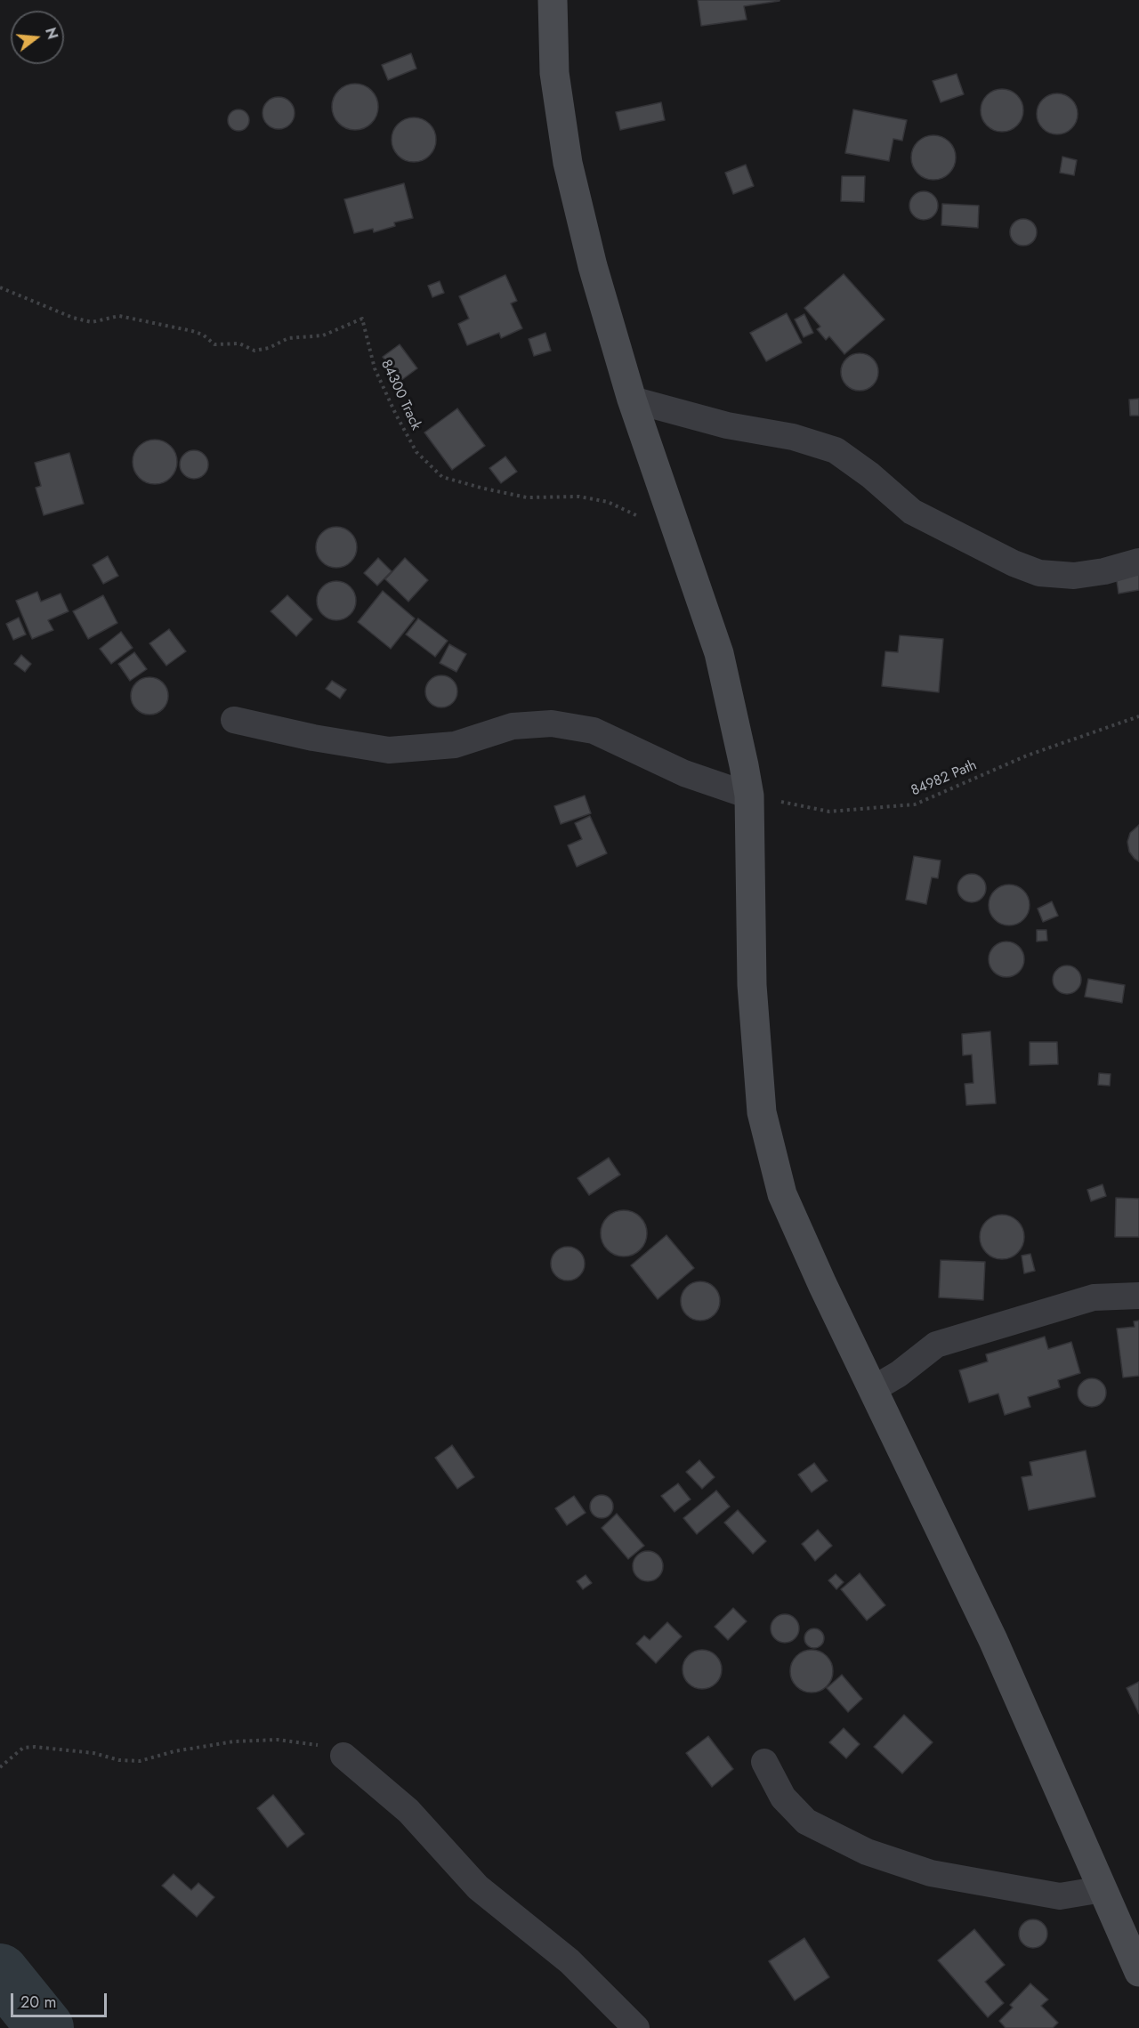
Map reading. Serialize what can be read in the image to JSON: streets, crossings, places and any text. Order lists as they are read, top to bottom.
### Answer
{
  "streets": {
    "path": ["84300 Track", "84982 Path"]
  },
  "scale_bar": "20 m",
  "north": "right"
}
